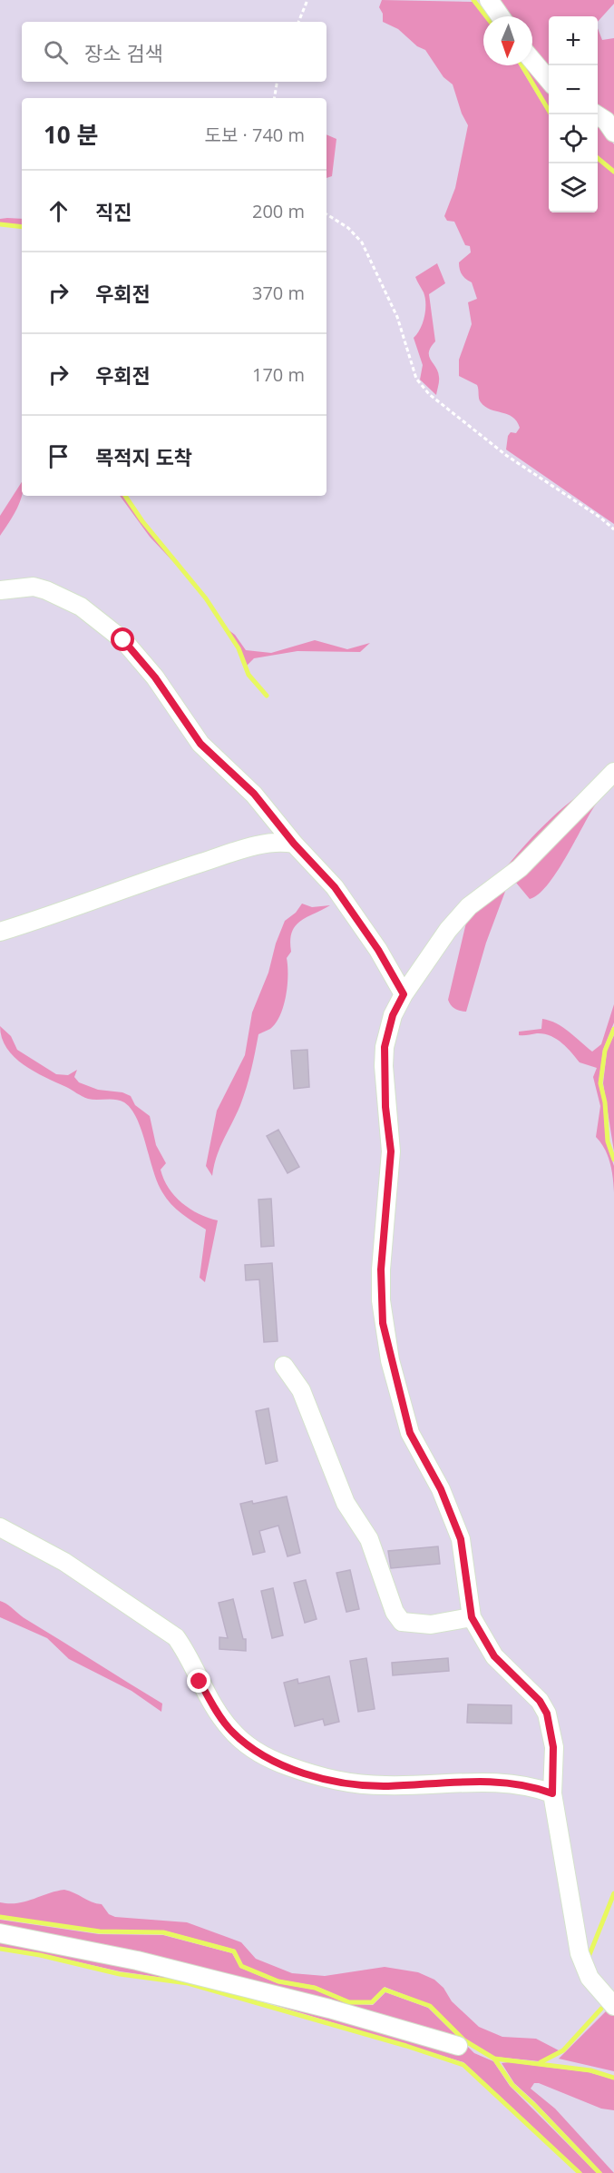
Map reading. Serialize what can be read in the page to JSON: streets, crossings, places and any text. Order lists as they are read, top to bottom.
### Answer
{
  "north": "bottom",
  "page": {
    "map_buttons": ["+", "−"],
    "search": "장소 검색",
    "heading": ["10 분", "도보 · 740 m"],
    "list": [
      ["직진", "200 m"],
      ["우회전", "370 m"],
      ["우회전", "170 m"],
      "목적지 도착"
    ]
  }
}
